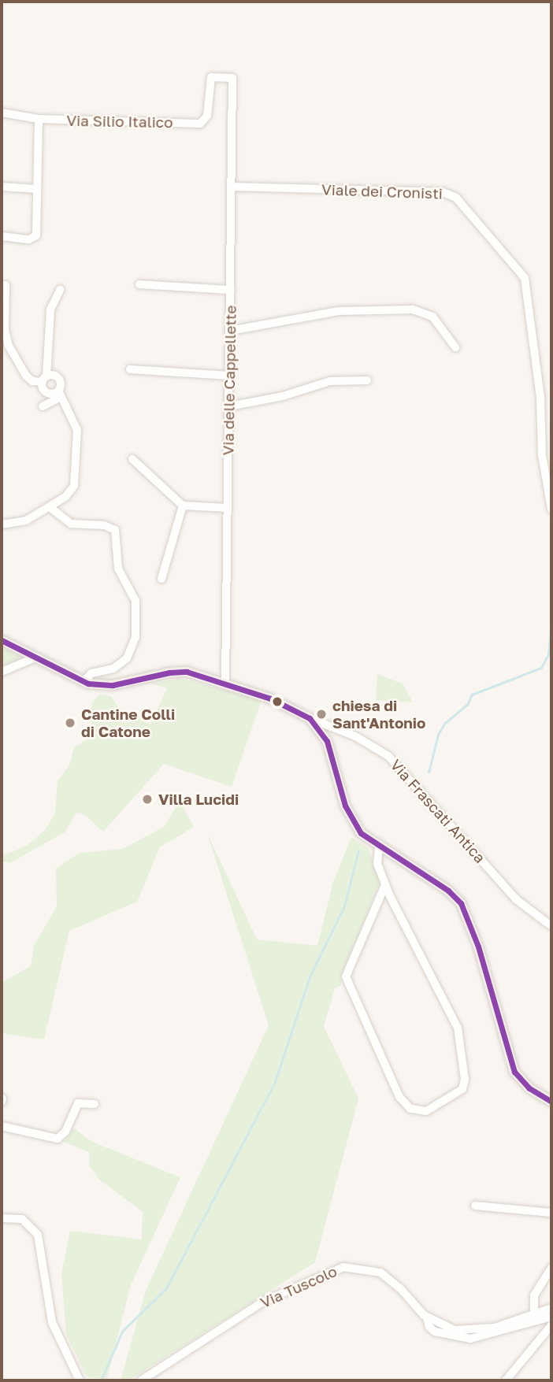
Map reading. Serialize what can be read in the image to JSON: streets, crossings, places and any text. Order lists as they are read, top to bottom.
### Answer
{
  "streets": {
    "street": [
      "Via Silio Italico",
      "Viale dei Cronisti",
      "Via delle Cappellette",
      "Via Frascati Antica",
      "Via Tuscolo"
    ]
  },
  "crossings": [
    ["Via Silio Italico", "Via delle Cappellette"],
    ["Viale dei Cronisti", "Via delle Cappellette"]
  ],
  "places": ["chiesa di Sant'Antonio", "Cantine Colli di Catone", "Villa Lucidi"]
}
